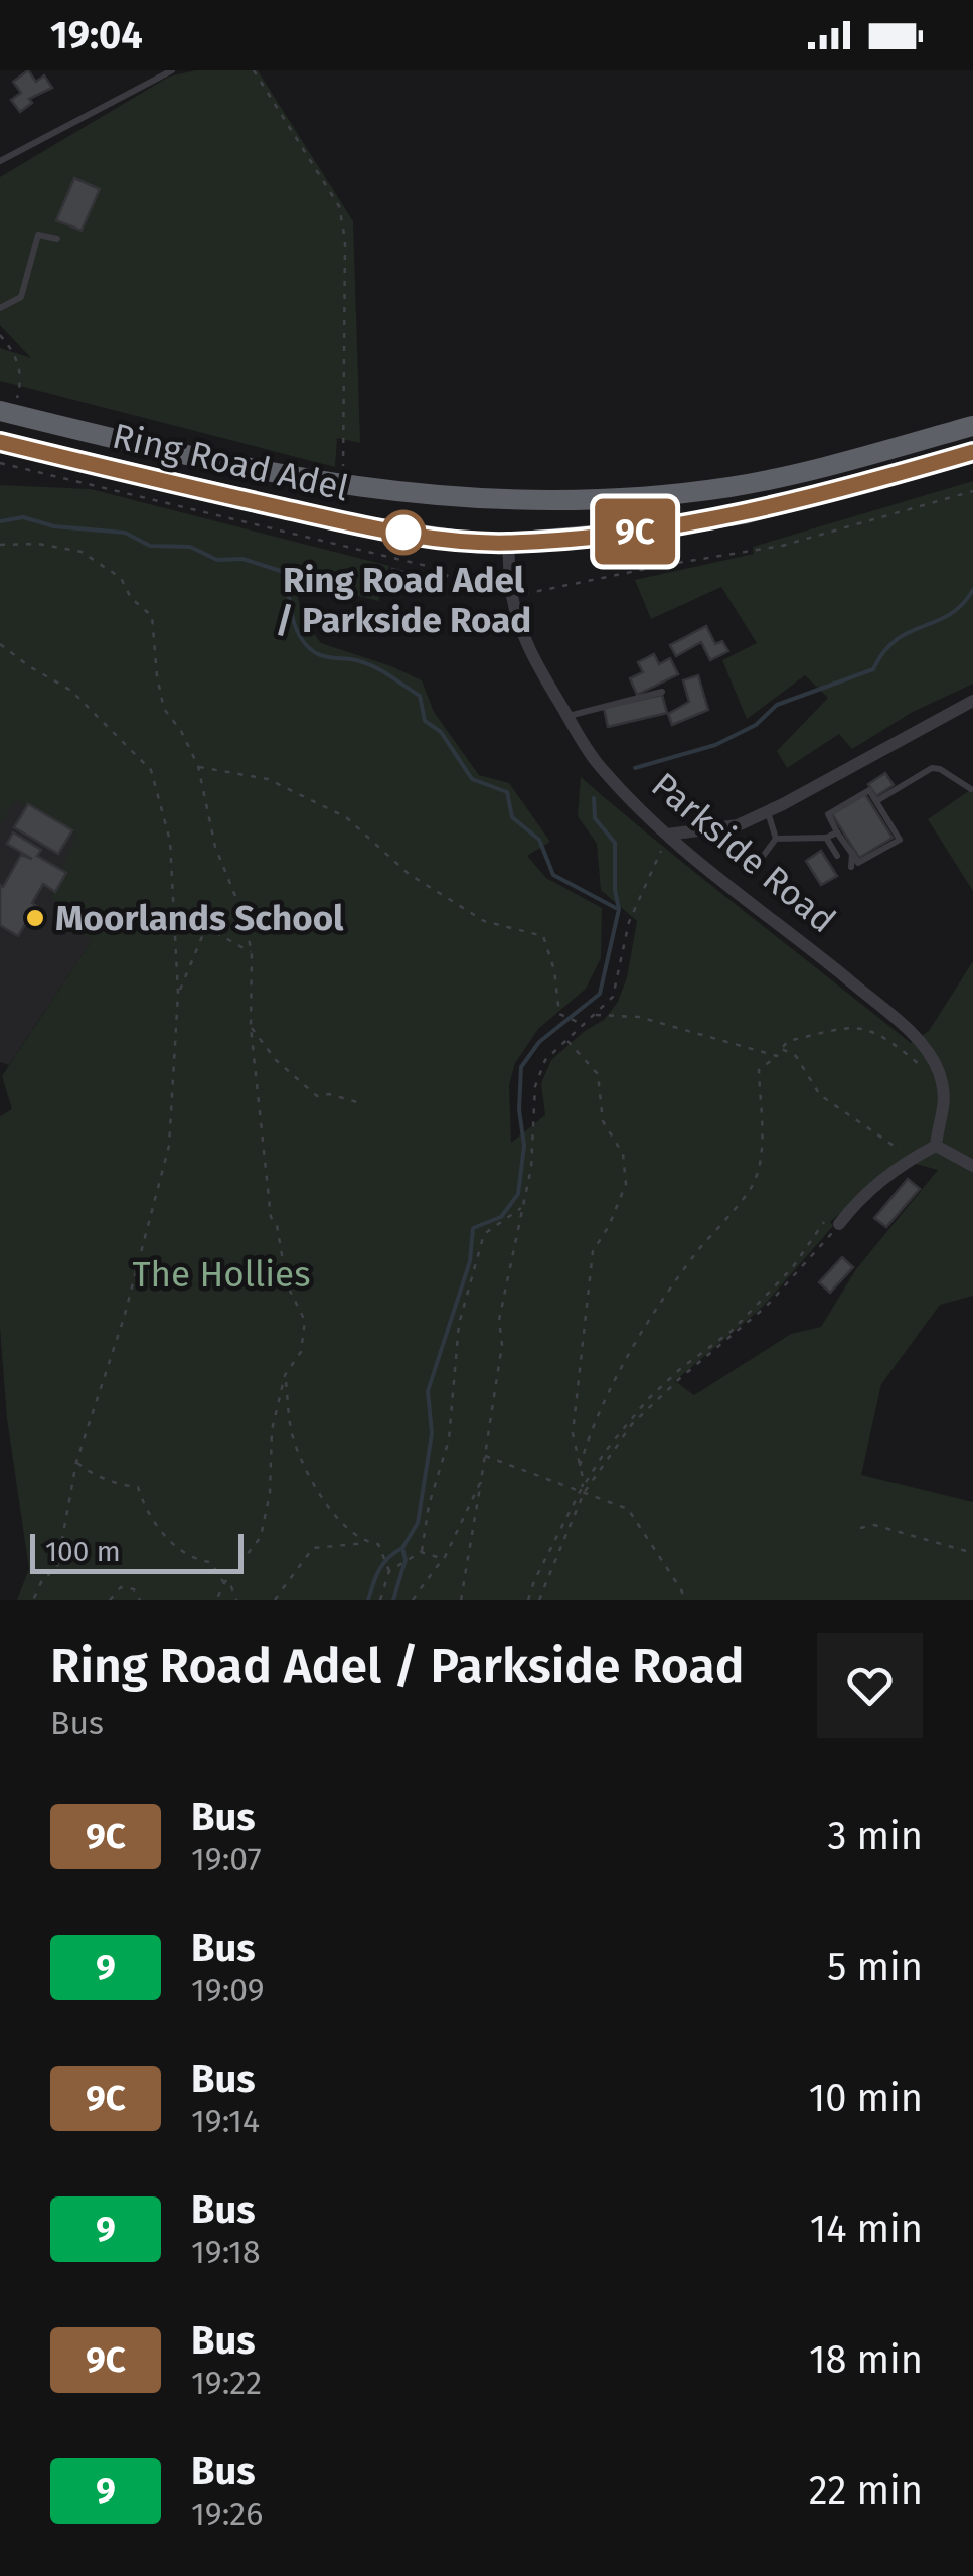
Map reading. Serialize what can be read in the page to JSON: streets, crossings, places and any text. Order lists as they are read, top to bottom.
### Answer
{
  "streets": {
    "highway": ["Ring Road Adel"],
    "street": ["Parkside Road"]
  },
  "crossings": [
    ["Ring Road Adel", "Parkside Road"]
  ],
  "parks": ["The Hollies"],
  "places": ["Ring Road Adel / Parkside Road", "Moorlands School"],
  "lines": ["bus line 9C"],
  "scale_bar": "100 m",
  "page": {
    "status": "19:04",
    "on_map": "9C",
    "scale": "100 m",
    "heading": ["Ring Road Adel / Parkside Road", "Bus"],
    "list": [
      {
        "mark": "9C",
        "name": "Bus",
        "note": "19:07",
        "value": "3 min"
      },
      {
        "mark": "9",
        "name": "Bus",
        "note": "19:09",
        "value": "5 min"
      },
      {
        "mark": "9C",
        "name": "Bus",
        "note": "19:14",
        "value": "10 min"
      },
      {
        "mark": "9",
        "name": "Bus",
        "note": "19:18",
        "value": "14 min"
      },
      {
        "mark": "9C",
        "name": "Bus",
        "note": "19:22",
        "value": "18 min"
      },
      {
        "mark": "9",
        "name": "Bus",
        "note": "19:26",
        "value": "22 min"
      }
    ]
  }
}
